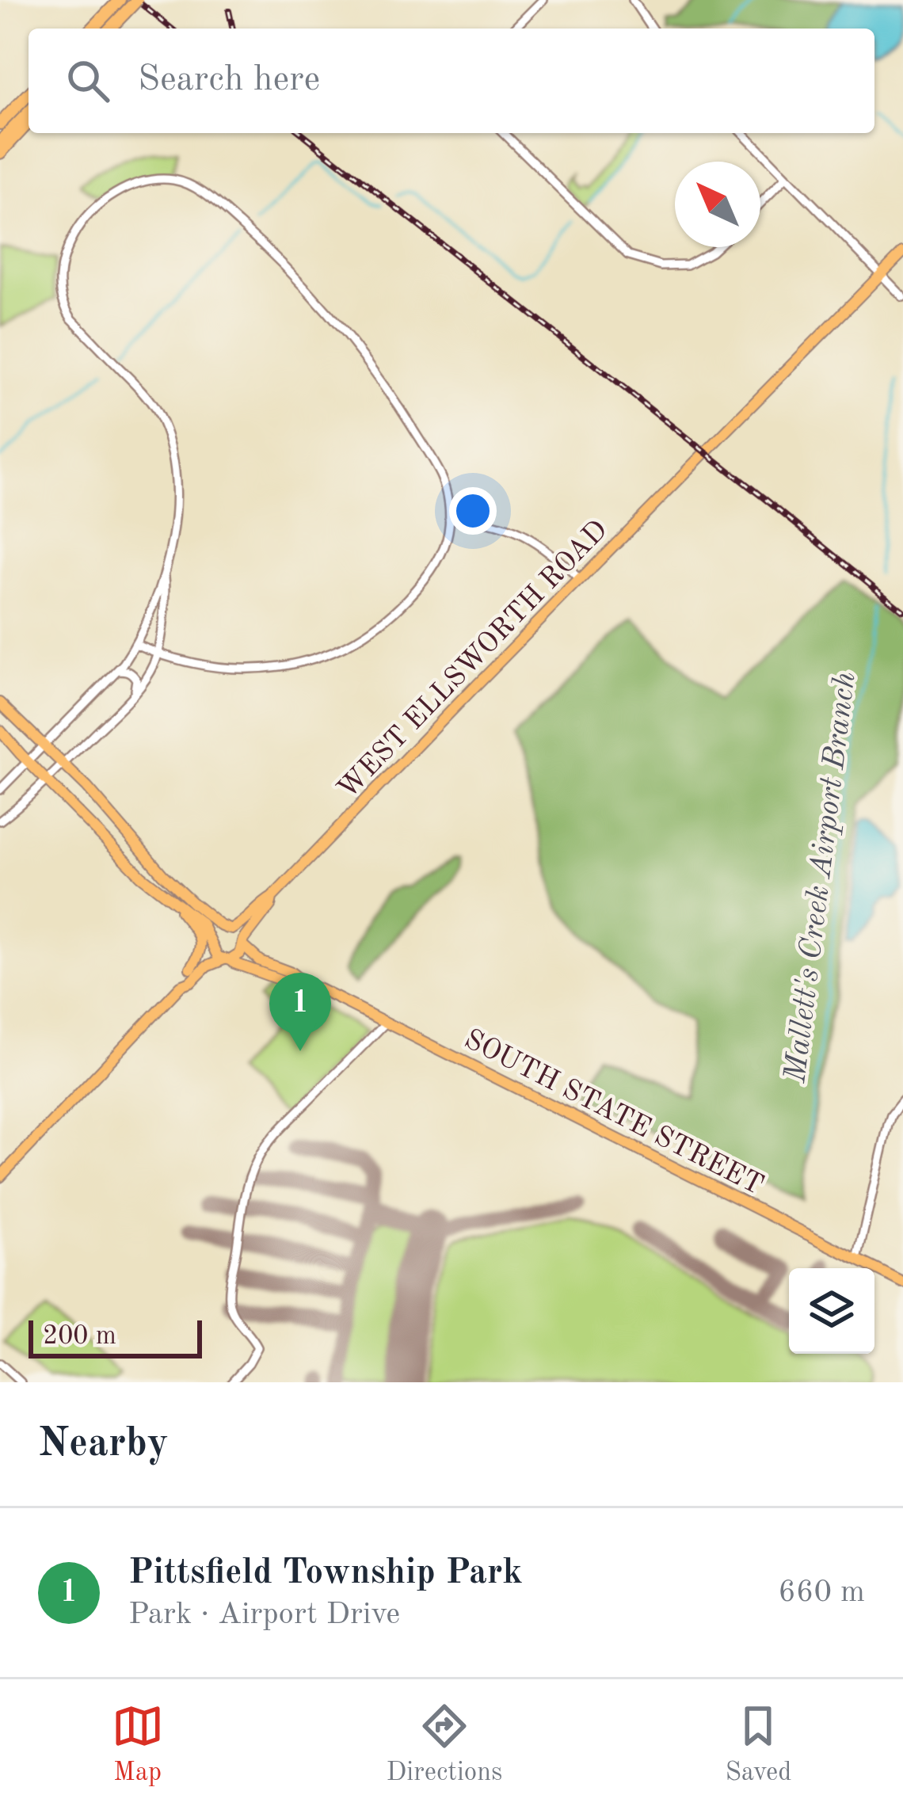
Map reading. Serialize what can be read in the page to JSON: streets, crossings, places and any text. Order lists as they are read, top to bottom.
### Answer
{
  "streets": {
    "main road": ["WEST ELLSWORTH ROAD", "SOUTH STATE STREET"]
  },
  "crossings": [
    ["WEST ELLSWORTH ROAD", "SOUTH STATE STREET"]
  ],
  "water": ["Mallett's Creek Airport Branch"],
  "scale_bar": "200 m",
  "north": "top left",
  "page": {
    "search": "Search here",
    "pins": "1",
    "scale": "200 m",
    "heading": "Nearby",
    "list": [
      {
        "mark": "1",
        "name": "Pittsfield Township Park",
        "note": "Park · Airport Drive",
        "value": "660 m"
      }
    ],
    "nav": ["Map", "Directions", "Saved"]
  }
}
